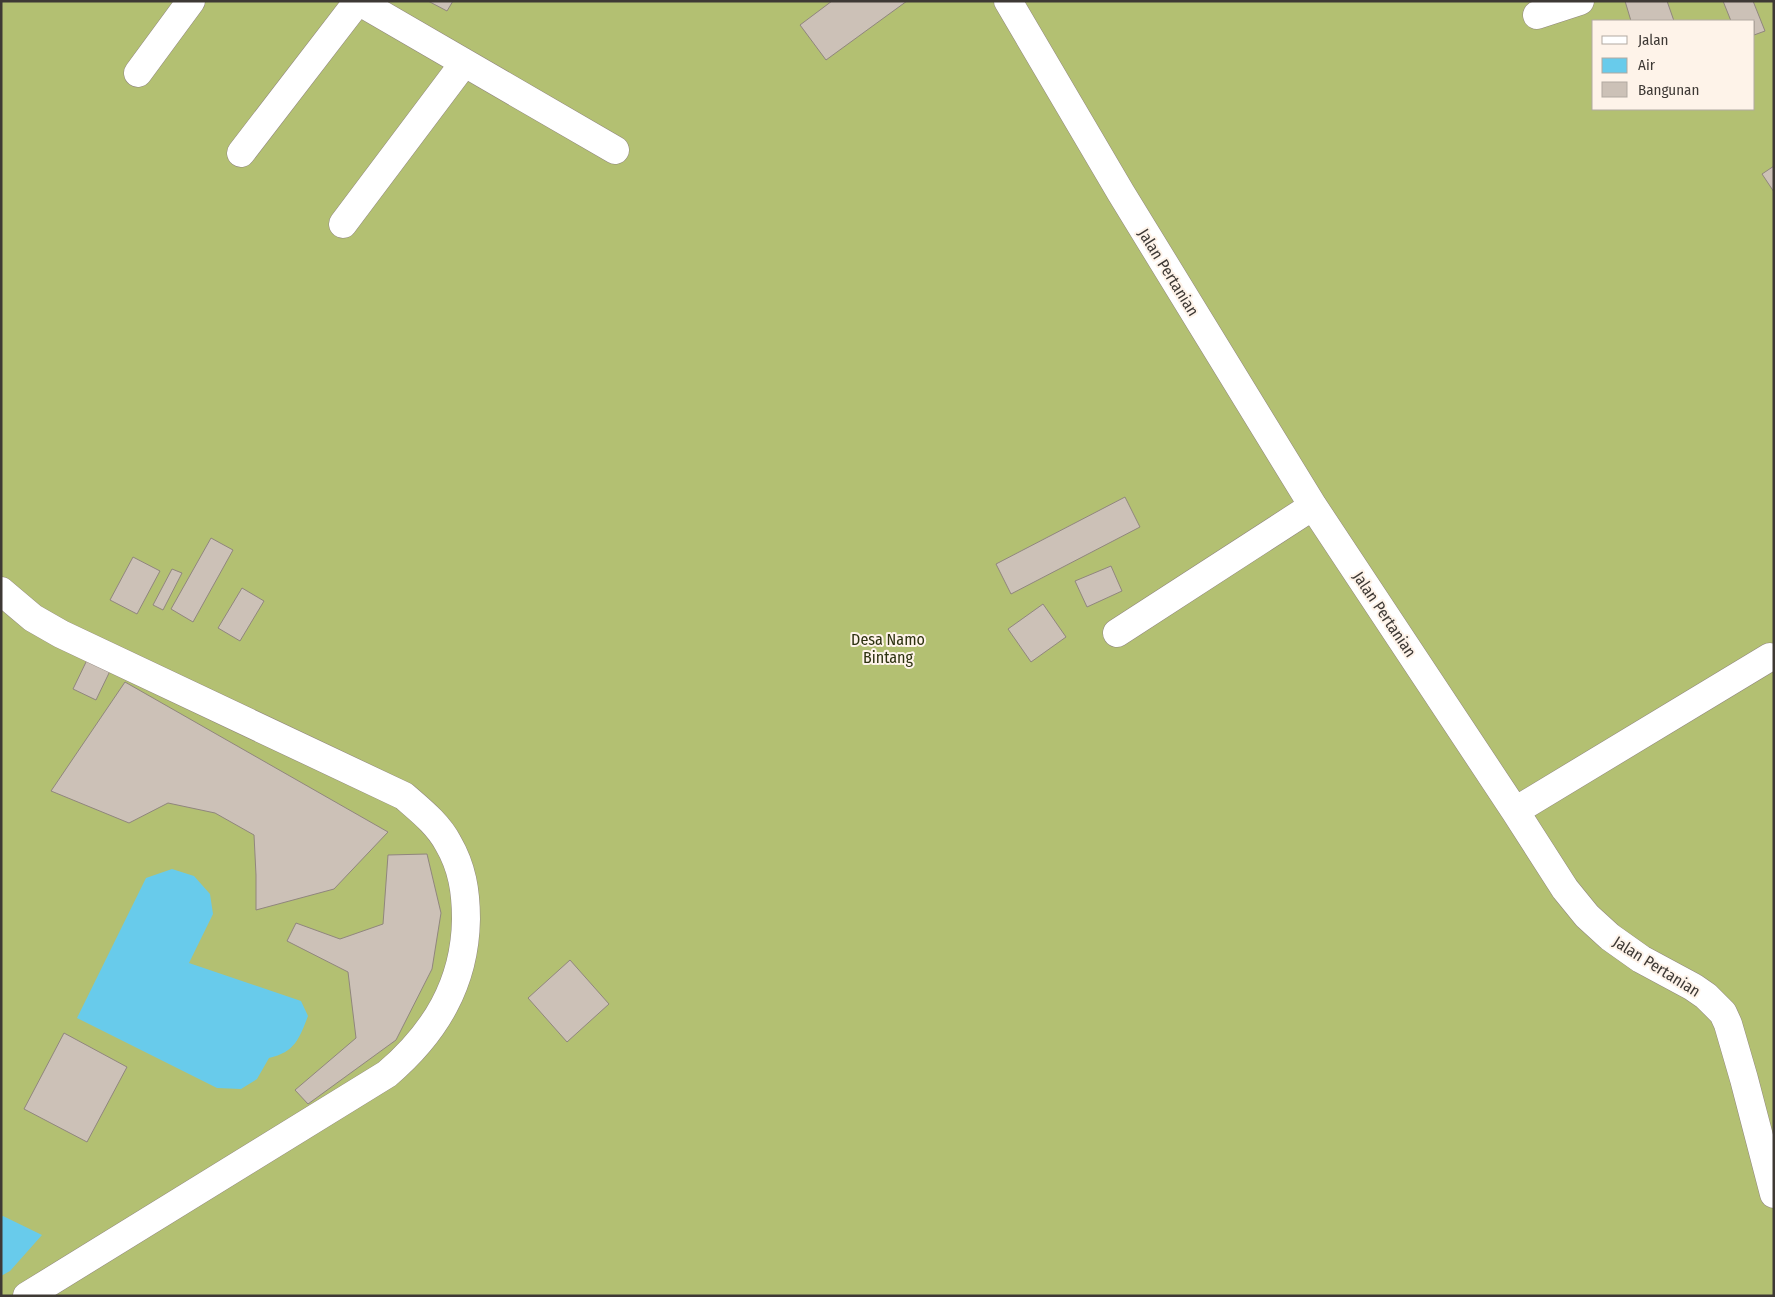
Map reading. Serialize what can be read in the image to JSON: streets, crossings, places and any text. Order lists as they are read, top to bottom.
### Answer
{
  "streets": {
    "street": ["Jalan Pertanian"]
  },
  "parks": ["Desa Namo Bintang"],
  "legend": ["Jalan", "Air", "Bangunan"]
}
